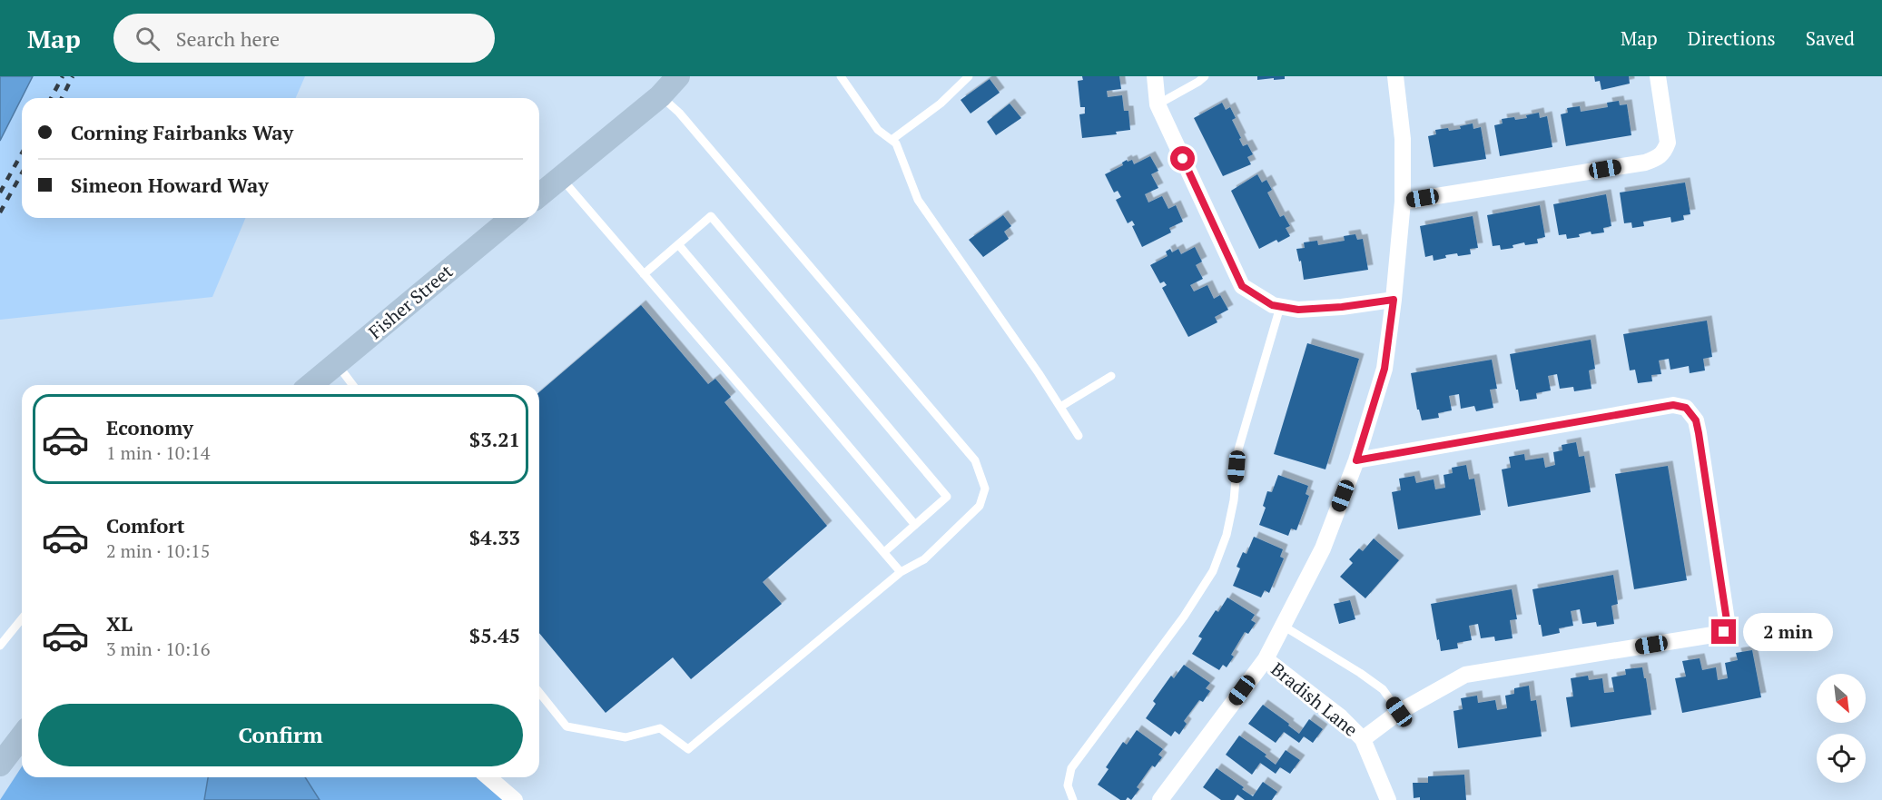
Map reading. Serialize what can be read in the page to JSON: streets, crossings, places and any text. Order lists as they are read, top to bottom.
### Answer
{
  "streets": {
    "street": ["Fisher Street", "Bradish Lane"]
  },
  "north": "bottom right",
  "page": {
    "header": "Map",
    "search": "Search here",
    "nav": ["Map", "Directions", "Saved"],
    "banner": ["Corning Fairbanks Way", "Simeon Howard Way"],
    "list": [
      {
        "name": "Economy",
        "note": "1 min · 10:14",
        "value": "$3.21"
      },
      {
        "name": "Comfort",
        "note": "2 min · 10:15",
        "value": "$4.33"
      },
      {
        "name": "XL",
        "note": "3 min · 10:16",
        "value": "$5.45"
      }
    ],
    "bubble": "2 min",
    "buttons": "Confirm"
  }
}
